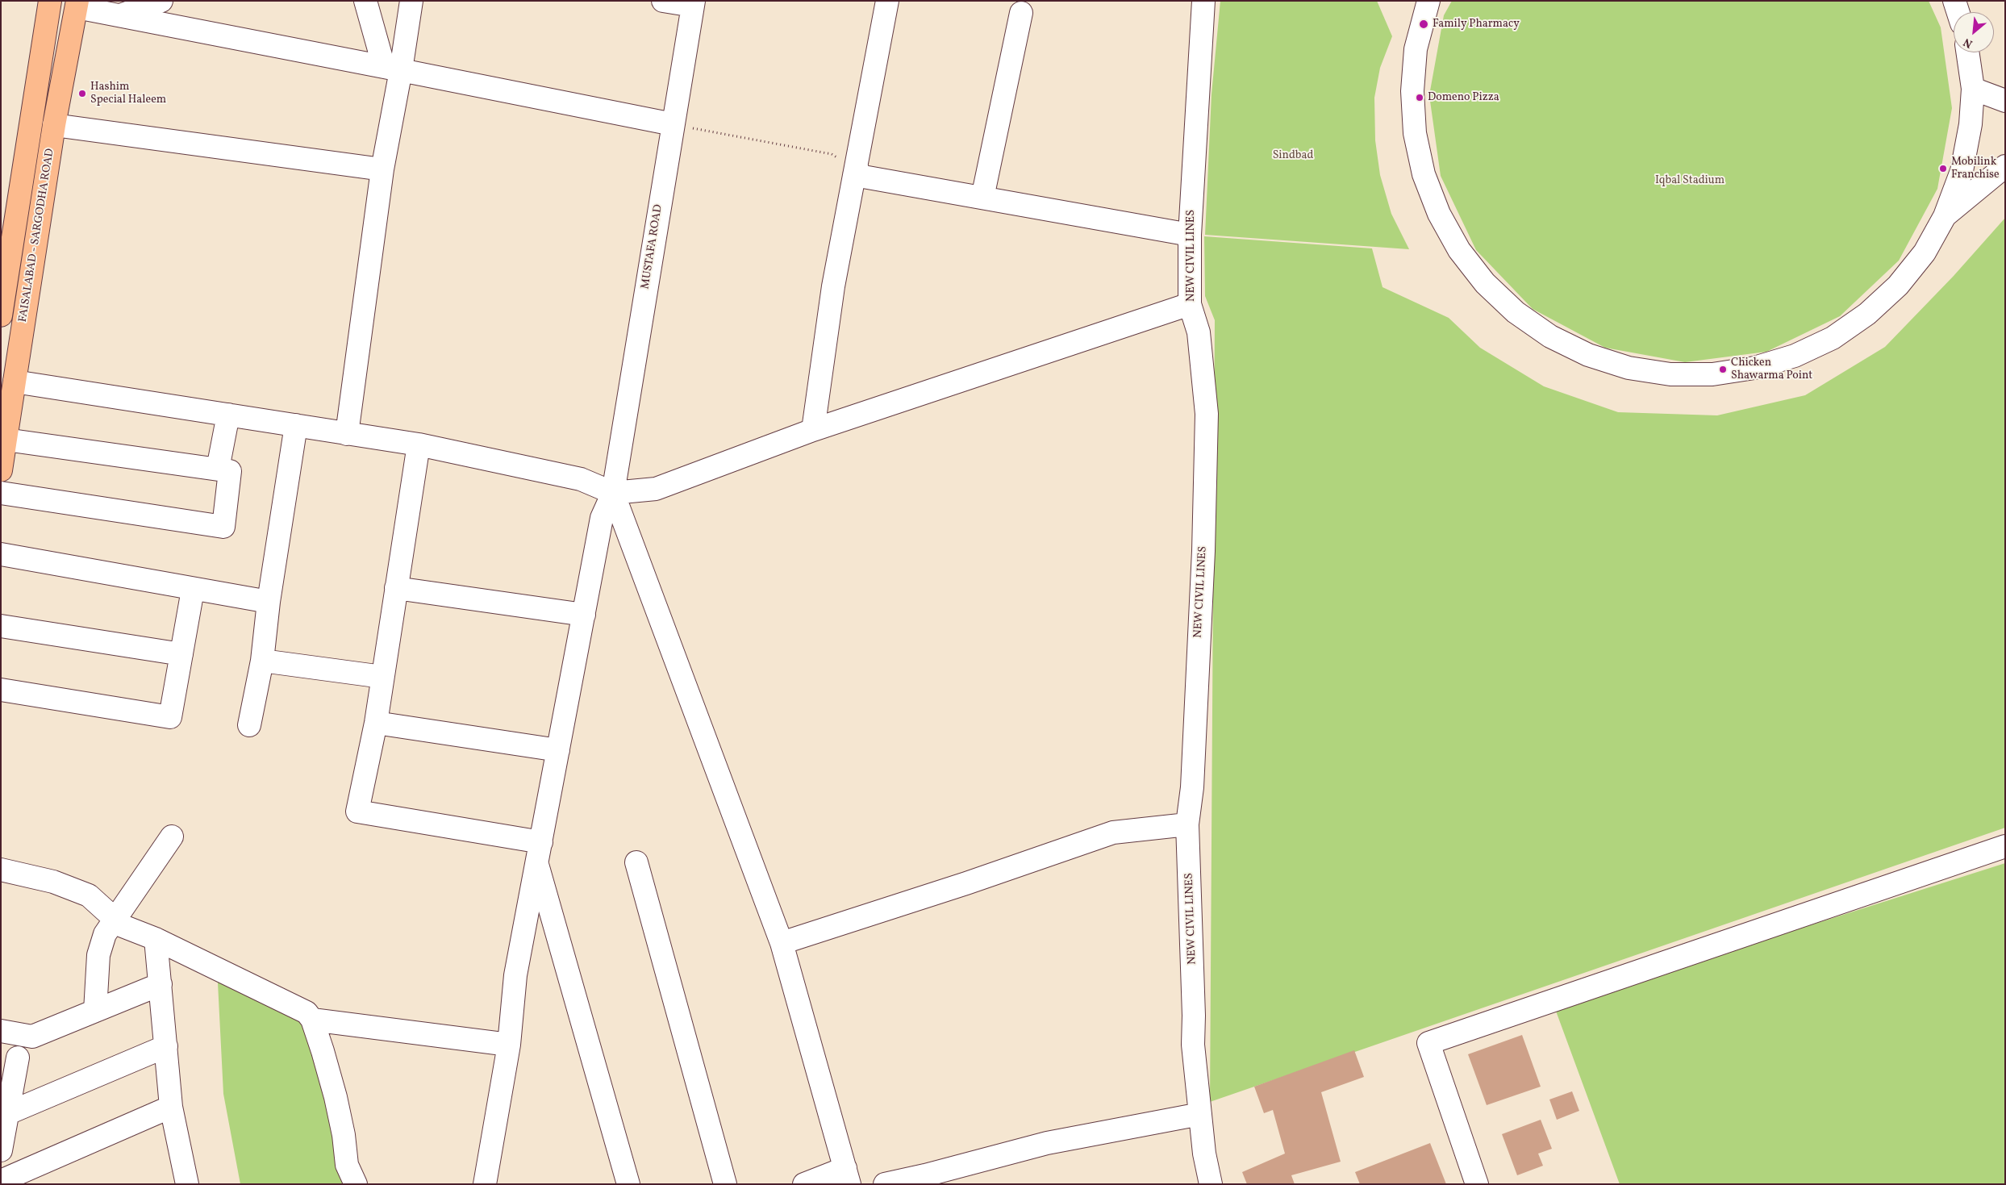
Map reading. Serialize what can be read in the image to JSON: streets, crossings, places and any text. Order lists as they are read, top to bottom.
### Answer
{
  "streets": {
    "main road": ["FAISALABAD - SARGODHA ROAD"],
    "street": ["MUSTAFA ROAD", "NEW CIVIL LINES"]
  },
  "parks": ["Sindbad", "Iqbal Stadium"],
  "places": [
    "Family Pharmacy",
    "Hashim Special Haleem",
    "Domeno Pizza",
    "Mobilink Franchise",
    "Chicken Shawarma Point"
  ],
  "north": "bottom left"
}
